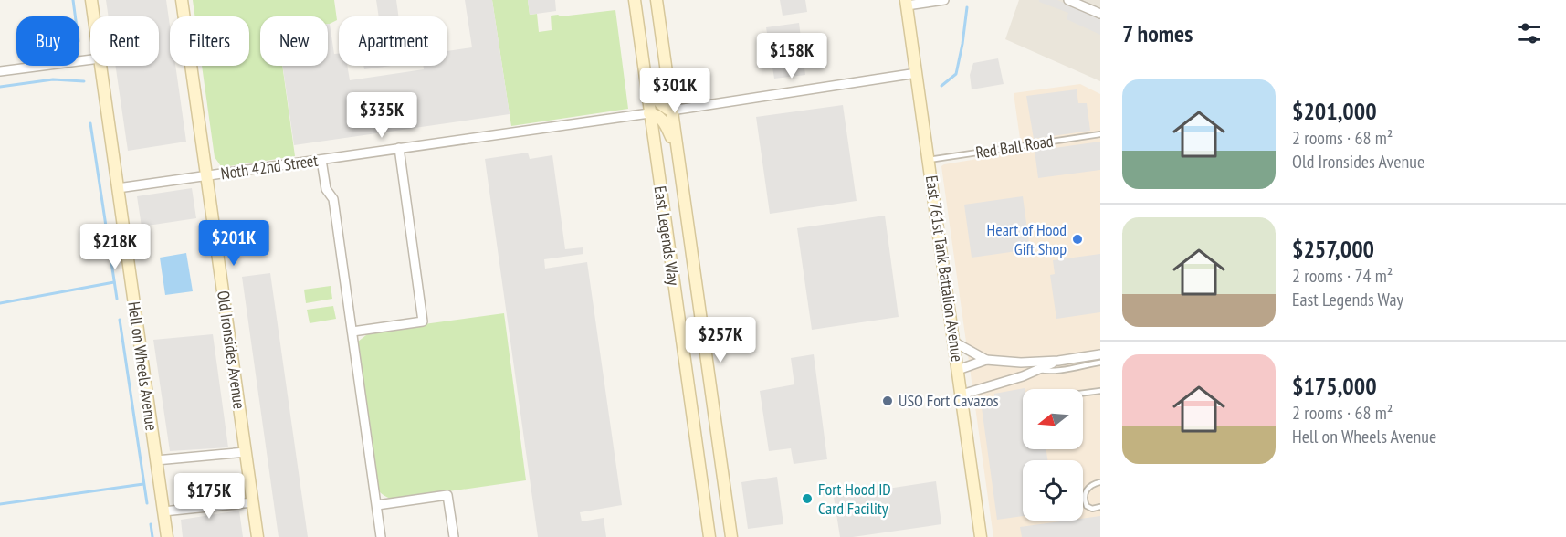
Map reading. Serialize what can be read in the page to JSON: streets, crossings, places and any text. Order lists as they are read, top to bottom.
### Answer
{
  "streets": {
    "street": [
      "Noth 42nd Street",
      "East Legends Way",
      "East 761st Tank Battalion Avenue",
      "Old Ironsides Avenue",
      "Hell on Wheels Avenue"
    ],
    "lane": ["Red Ball Road"]
  },
  "crossings": [
    ["Red Ball Road", "East 761st Tank Battalion Avenue"],
    ["Noth 42nd Street", "East Legends Way"],
    ["Noth 42nd Street", "Old Ironsides Avenue"],
    ["Noth 42nd Street", "Hell on Wheels Avenue"]
  ],
  "places": ["Heart of Hood Gift Shop", "USO Fort Cavazos", "Fort Hood ID Card Facility"],
  "north": "left",
  "page": {
    "heading": "7 homes",
    "chip": [
      "Buy",
      "Rent",
      "Filters",
      "New",
      "Apartment"
    ],
    "price": [
      "$158K",
      "$301K",
      "$335K",
      "$201K",
      "$218K",
      "$257K",
      "$175K"
    ],
    "list": [
      {
        "name": "$201,000",
        "note": "2 rooms · 68 m² · Old Ironsides Avenue"
      },
      {
        "name": "$257,000",
        "note": "2 rooms · 74 m² · East Legends Way"
      },
      {
        "name": "$175,000",
        "note": "2 rooms · 68 m² · Hell on Wheels Avenue"
      }
    ]
  }
}
